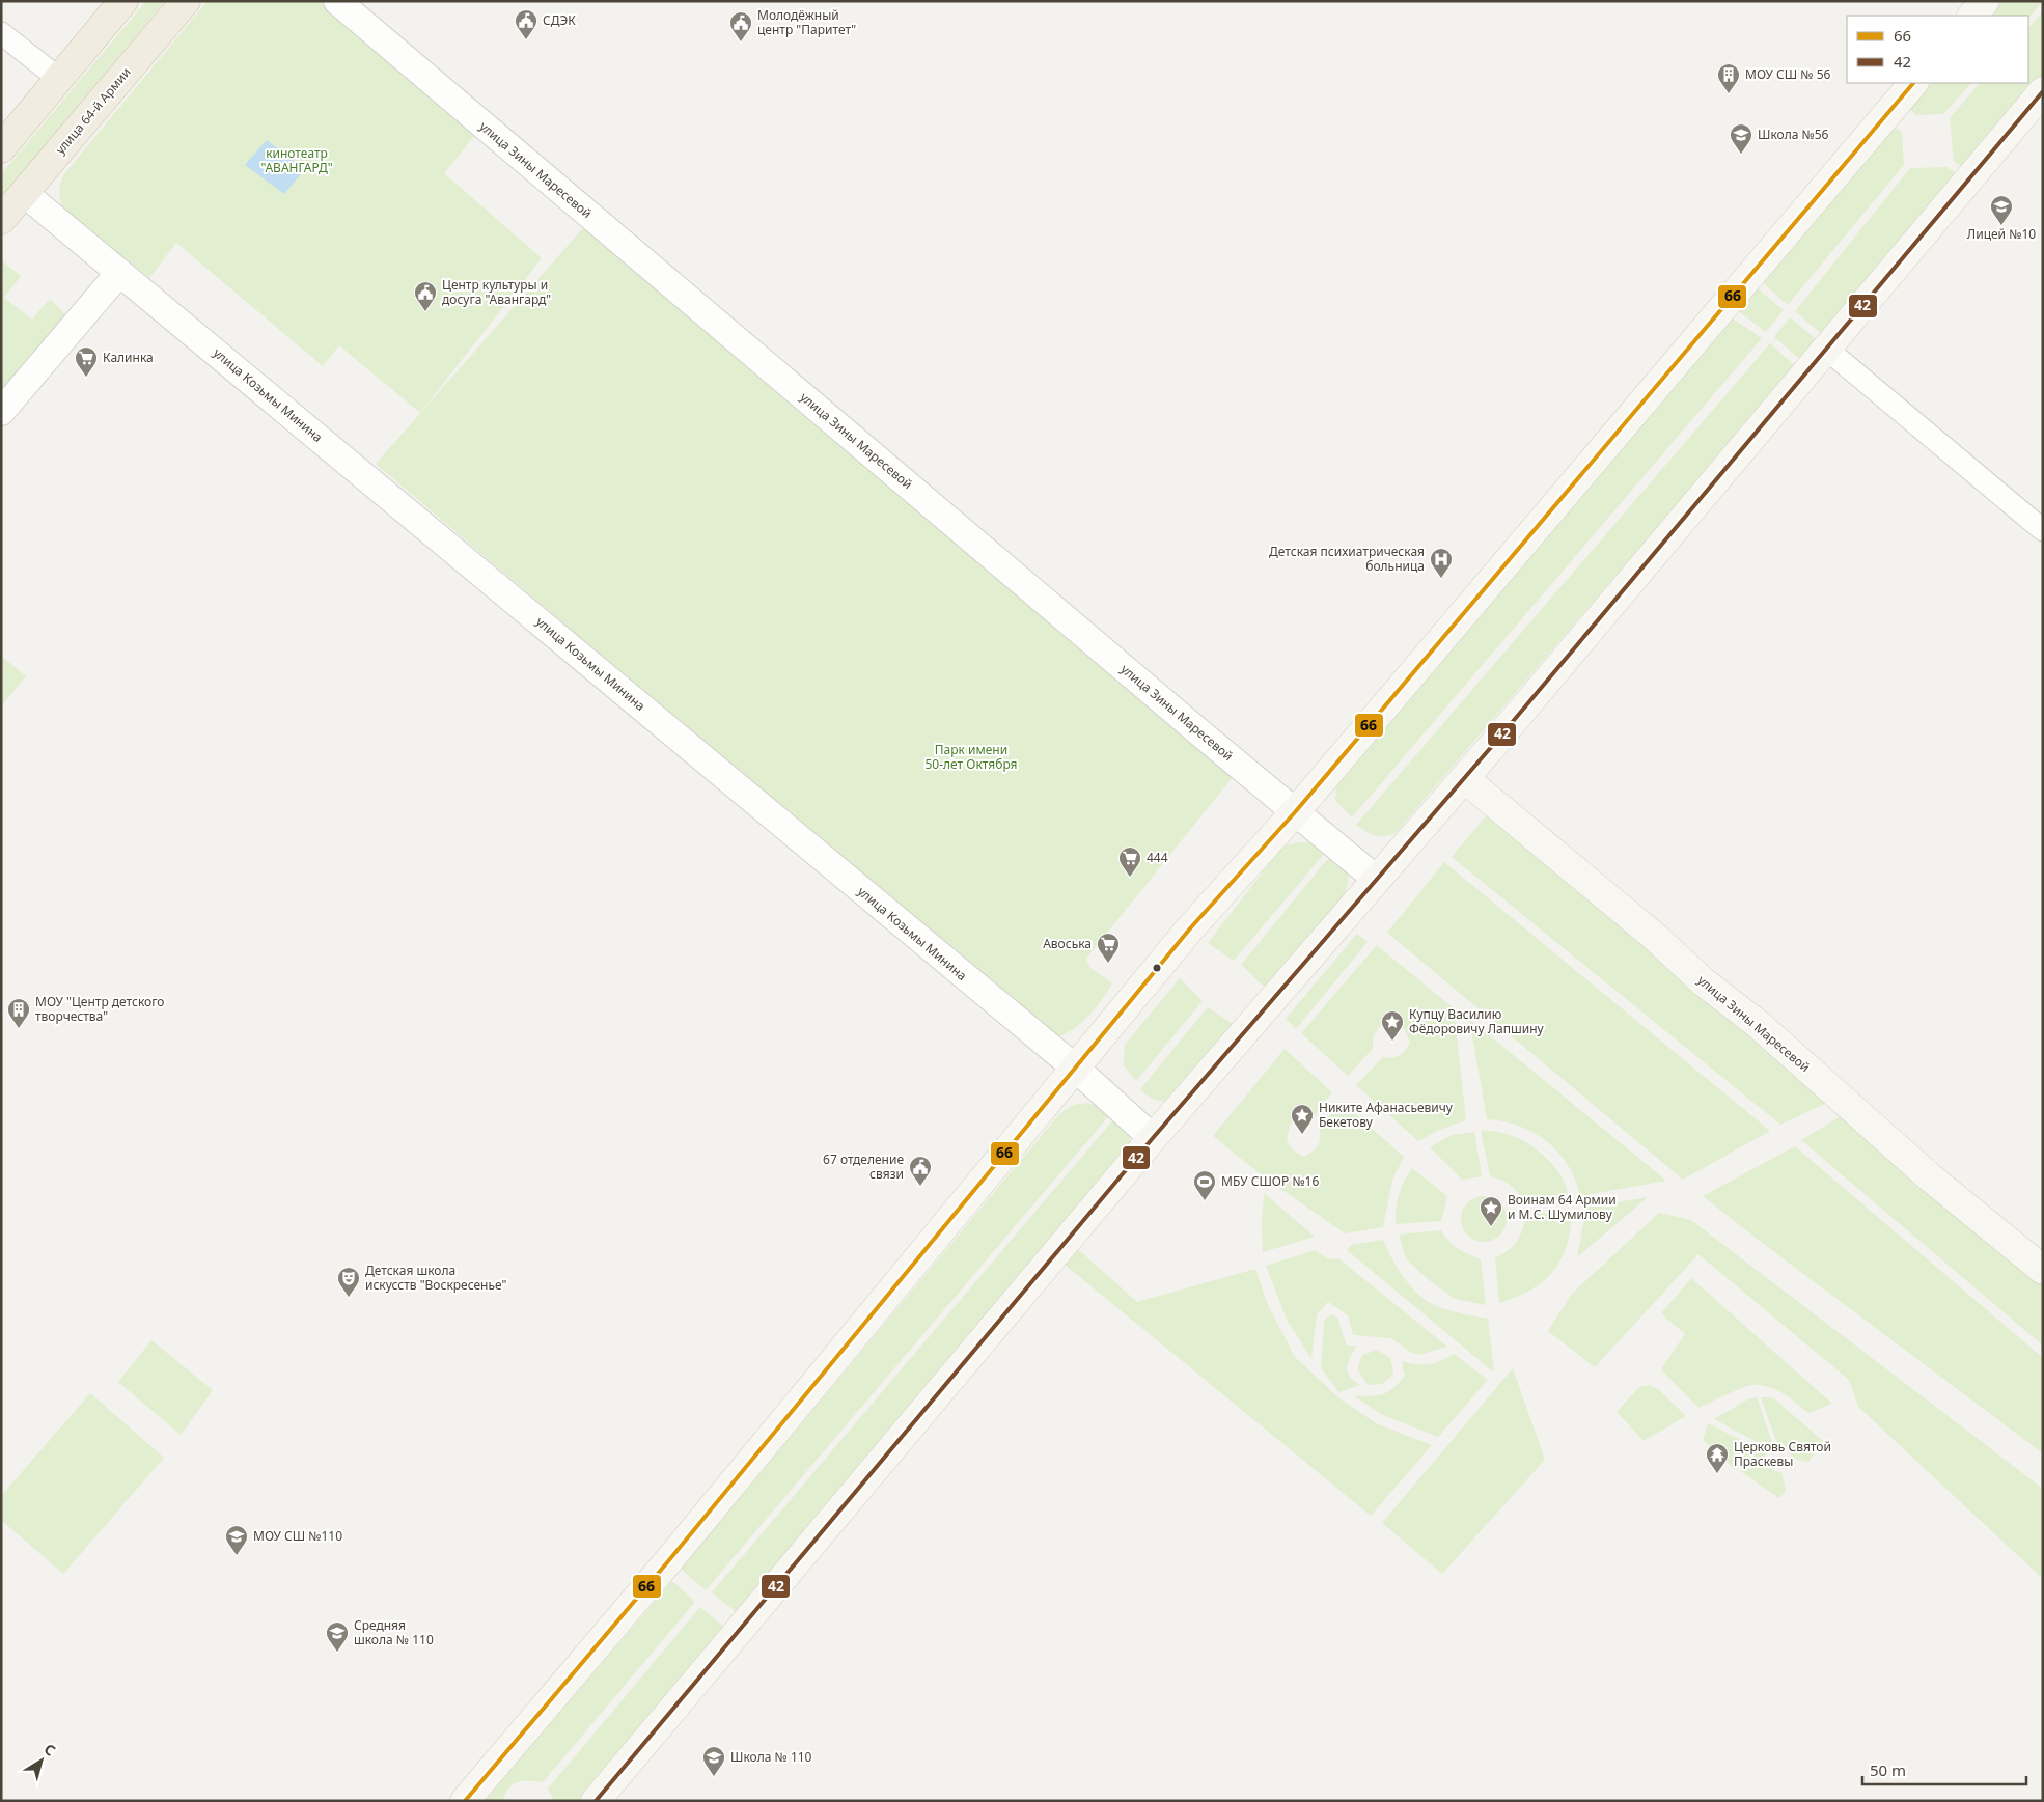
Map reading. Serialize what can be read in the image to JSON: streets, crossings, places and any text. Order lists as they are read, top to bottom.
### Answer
{
  "streets": {
    "highway": ["улица 64-й Армии"],
    "main road": ["улица Зины Маресевой"],
    "street": ["улица Козьмы Минина"]
  },
  "crossings": [
    ["улица 64-й Армии", "улица Козьмы Минина"]
  ],
  "parks": ["кинотеатр \"АВАНГАРД\"", "Парк имени 50-лет Октября"],
  "places": {
    "public building": [
      "СДЭК",
      "Молодёжный центр \"Паритет\"",
      "Центр культуры и досуга \"Авангард\"",
      "67 отделение связи"
    ],
    "building": ["МОУ СШ № 56", "МОУ \"Центр детского творчества\""],
    "school or university": [
      "Школа №56",
      "Лицей №10",
      "МОУ СШ №110",
      "Средняя школа № 110",
      "Школа № 110"
    ],
    "supermarket": ["Калинка", "444", "Авоська"],
    "hospital": ["Детская психиатрическая больница"],
    "place": ["Купцу Василию Фёдоровичу Лапшину", "Никите Афанасьевичу Бекетову", "Воинам 64 Армии и М.С. Шумилову"],
    "sports": ["МБУ СШОР №16"],
    "theatre": ["Детская школа искусств \"Воскресенье\""],
    "temple": ["Церковь Святой Праскевы"]
  },
  "lines": ["transit line 66", "transit line 42"],
  "legend": ["66", "42"],
  "scale_bar": "50 m",
  "north": "top right"
}
